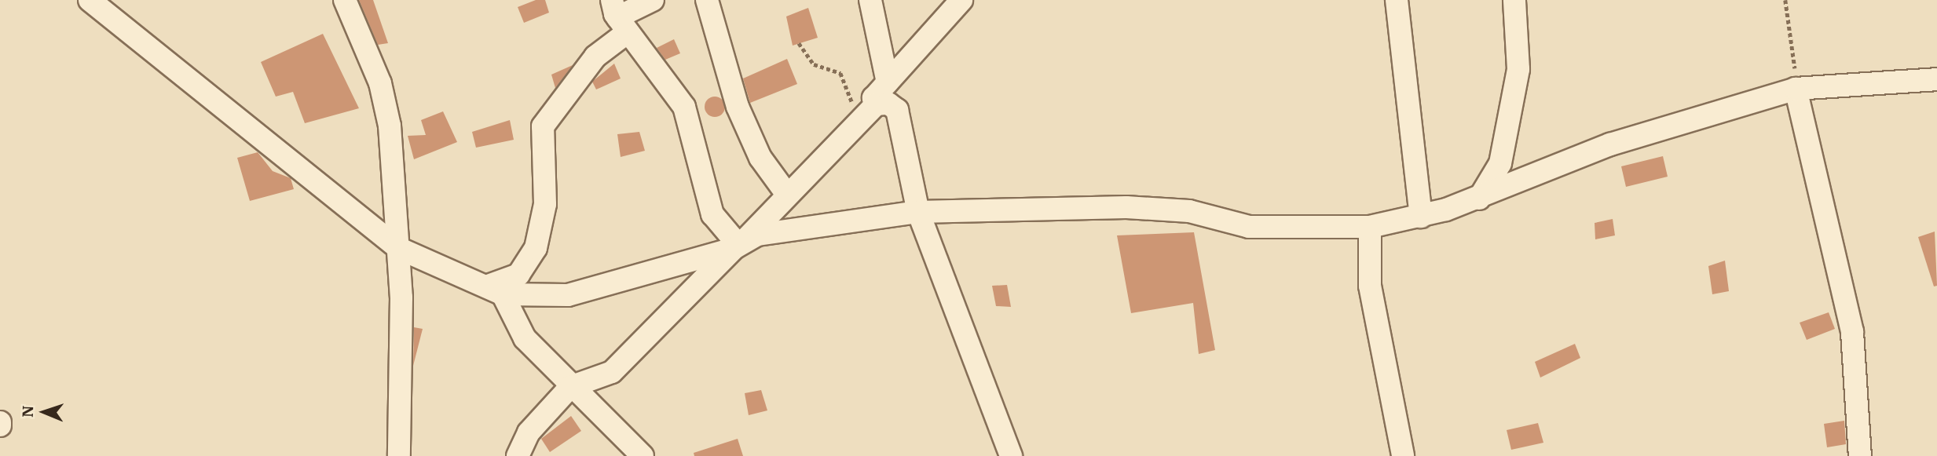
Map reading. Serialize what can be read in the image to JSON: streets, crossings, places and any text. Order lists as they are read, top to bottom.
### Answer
{
  "north": "left"
}
